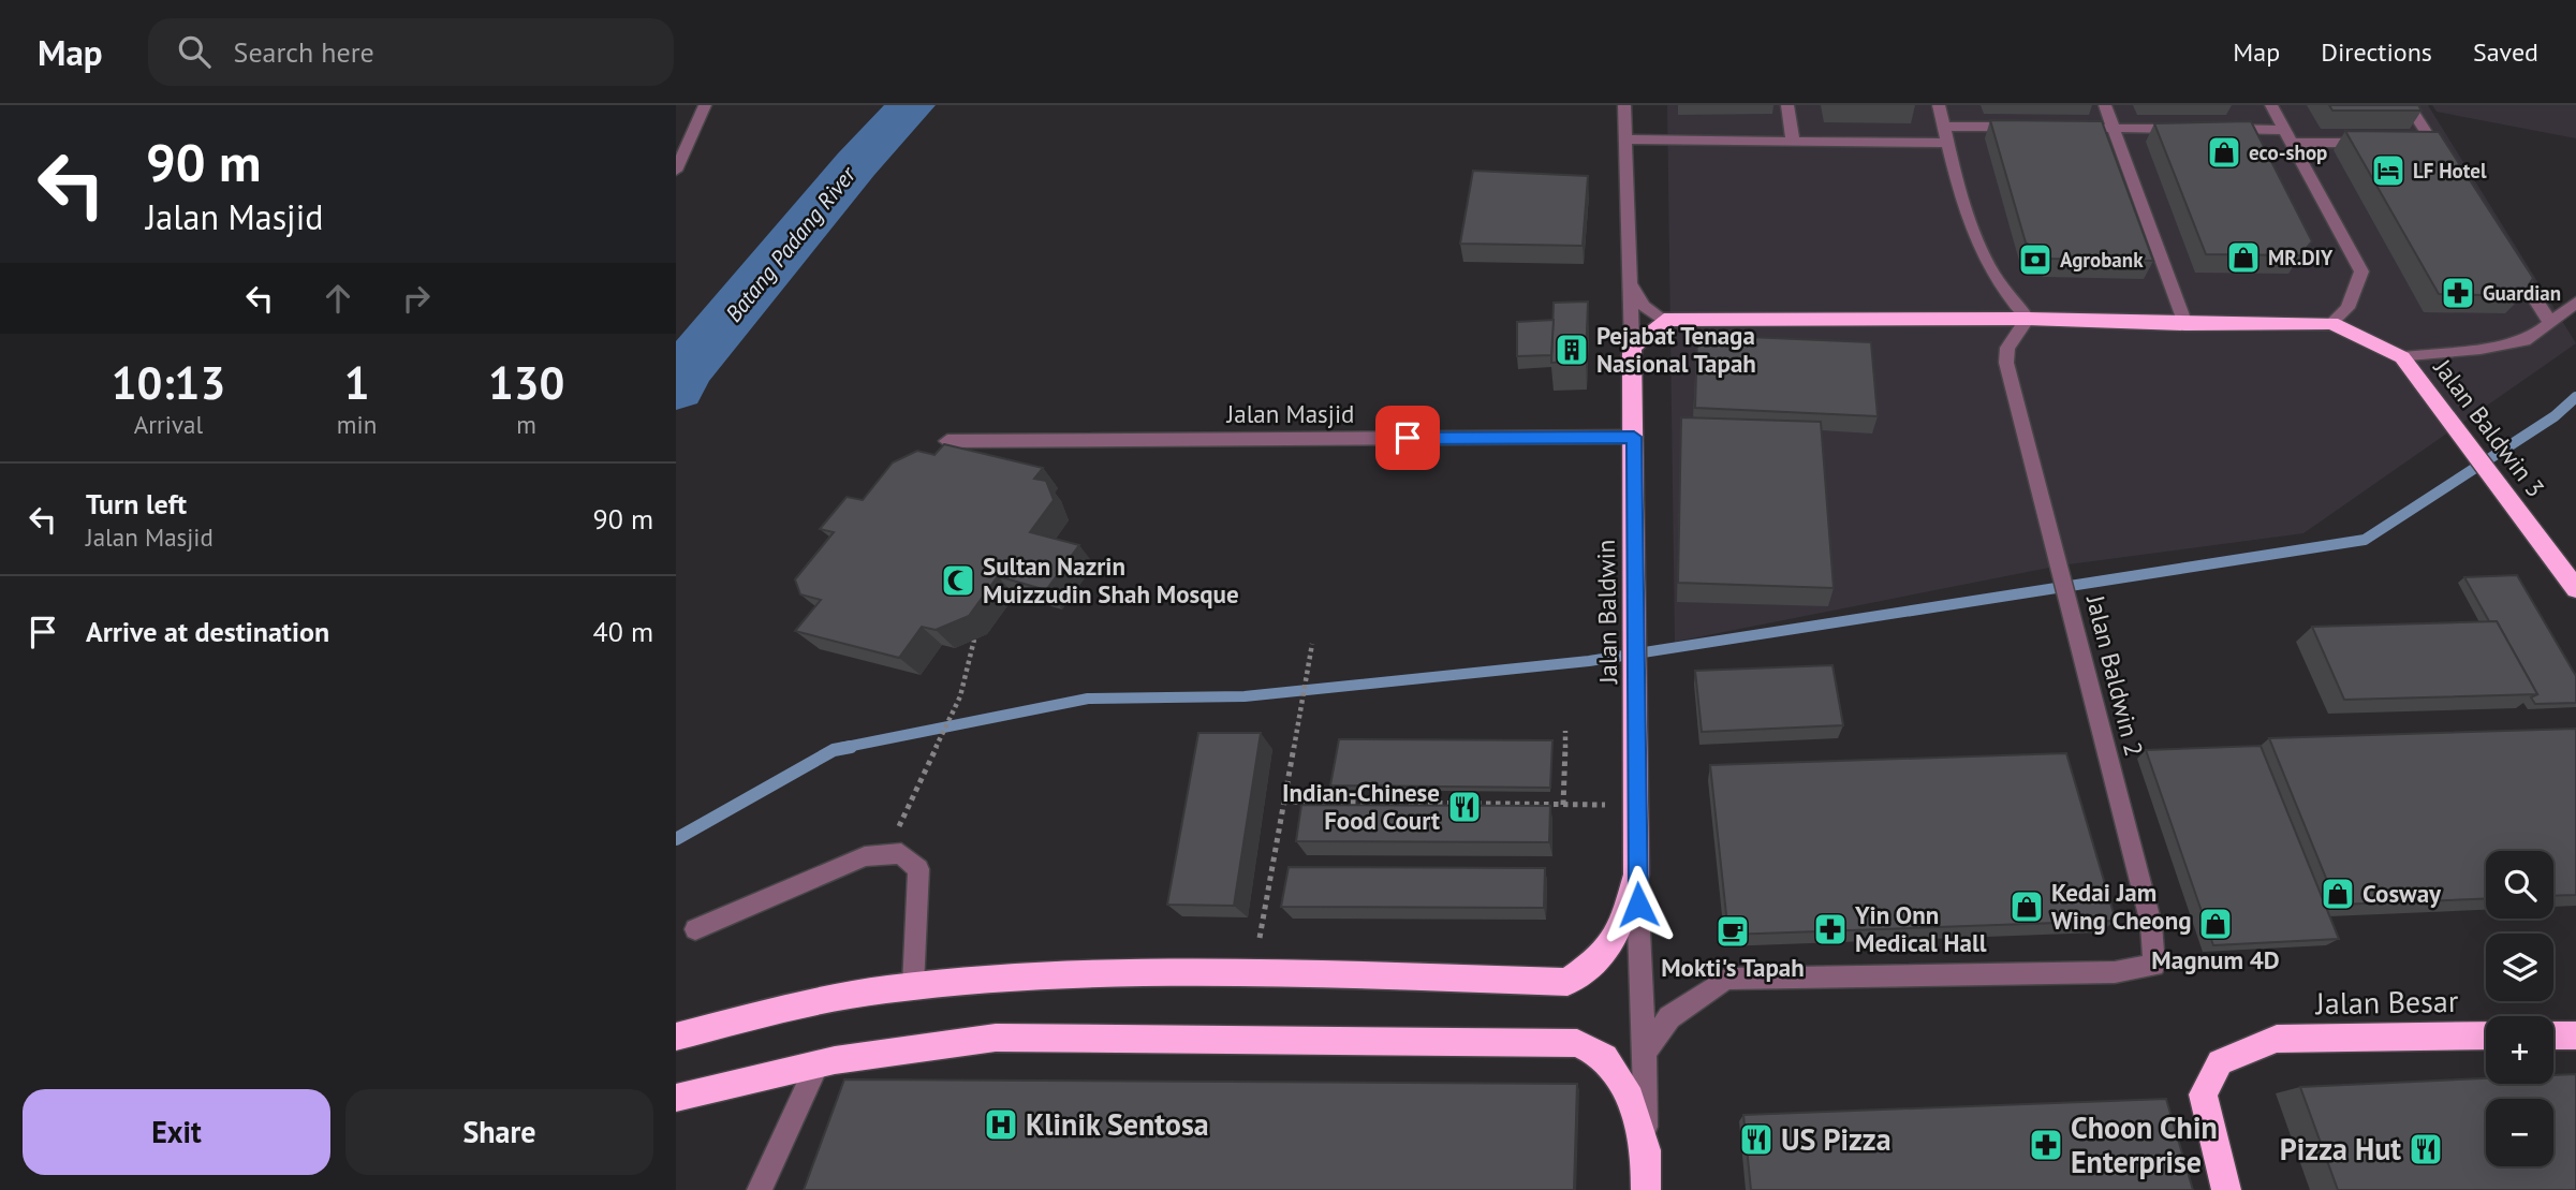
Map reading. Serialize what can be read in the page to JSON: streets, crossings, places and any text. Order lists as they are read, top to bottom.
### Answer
{
  "streets": {
    "highway": ["Jalan Baldwin 3", "Jalan Baldwin", "Jalan Besar"],
    "street": ["Jalan Masjid", "Jalan Baldwin 2"]
  },
  "crossings": [
    ["Jalan Masjid", "Jalan Baldwin"]
  ],
  "water": ["Batang Padang River"],
  "places": {
    "shop": [
      "eco-shop",
      "MR.DIY",
      "Cosway",
      "Kedai Jam Wing Cheong",
      "Magnum 4D"
    ],
    "hotel": ["LF Hotel"],
    "bank": ["Agrobank"],
    "pharmacy": ["Guardian", "Yin Onn Medical Hall", "Choon Chin Enterprise"],
    "building": ["Pejabat Tenaga Nasional Tapah"],
    "mosque": ["Sultan Nazrin Muizzudin Shah Mosque"],
    "restaurant": ["Indian-Chinese Food Court", "US Pizza", "Pizza Hut"],
    "cafe": ["Mokti's Tapah"],
    "hospital": ["Klinik Sentosa"]
  },
  "page": {
    "header": "Map",
    "search": "Search here",
    "nav": ["Map", "Directions", "Saved"],
    "turn": ["90 m", "Jalan Masjid"],
    "eta": [
      "10:13",
      "Arrival",
      "1",
      "min",
      "130",
      "m"
    ],
    "list": [
      {
        "name": "Turn left",
        "note": "Jalan Masjid",
        "value": "90 m"
      },
      {
        "name": "Arrive at destination",
        "value": "40 m"
      }
    ],
    "map_buttons": ["+", "−"],
    "buttons": ["Exit", "Share"]
  }
}
